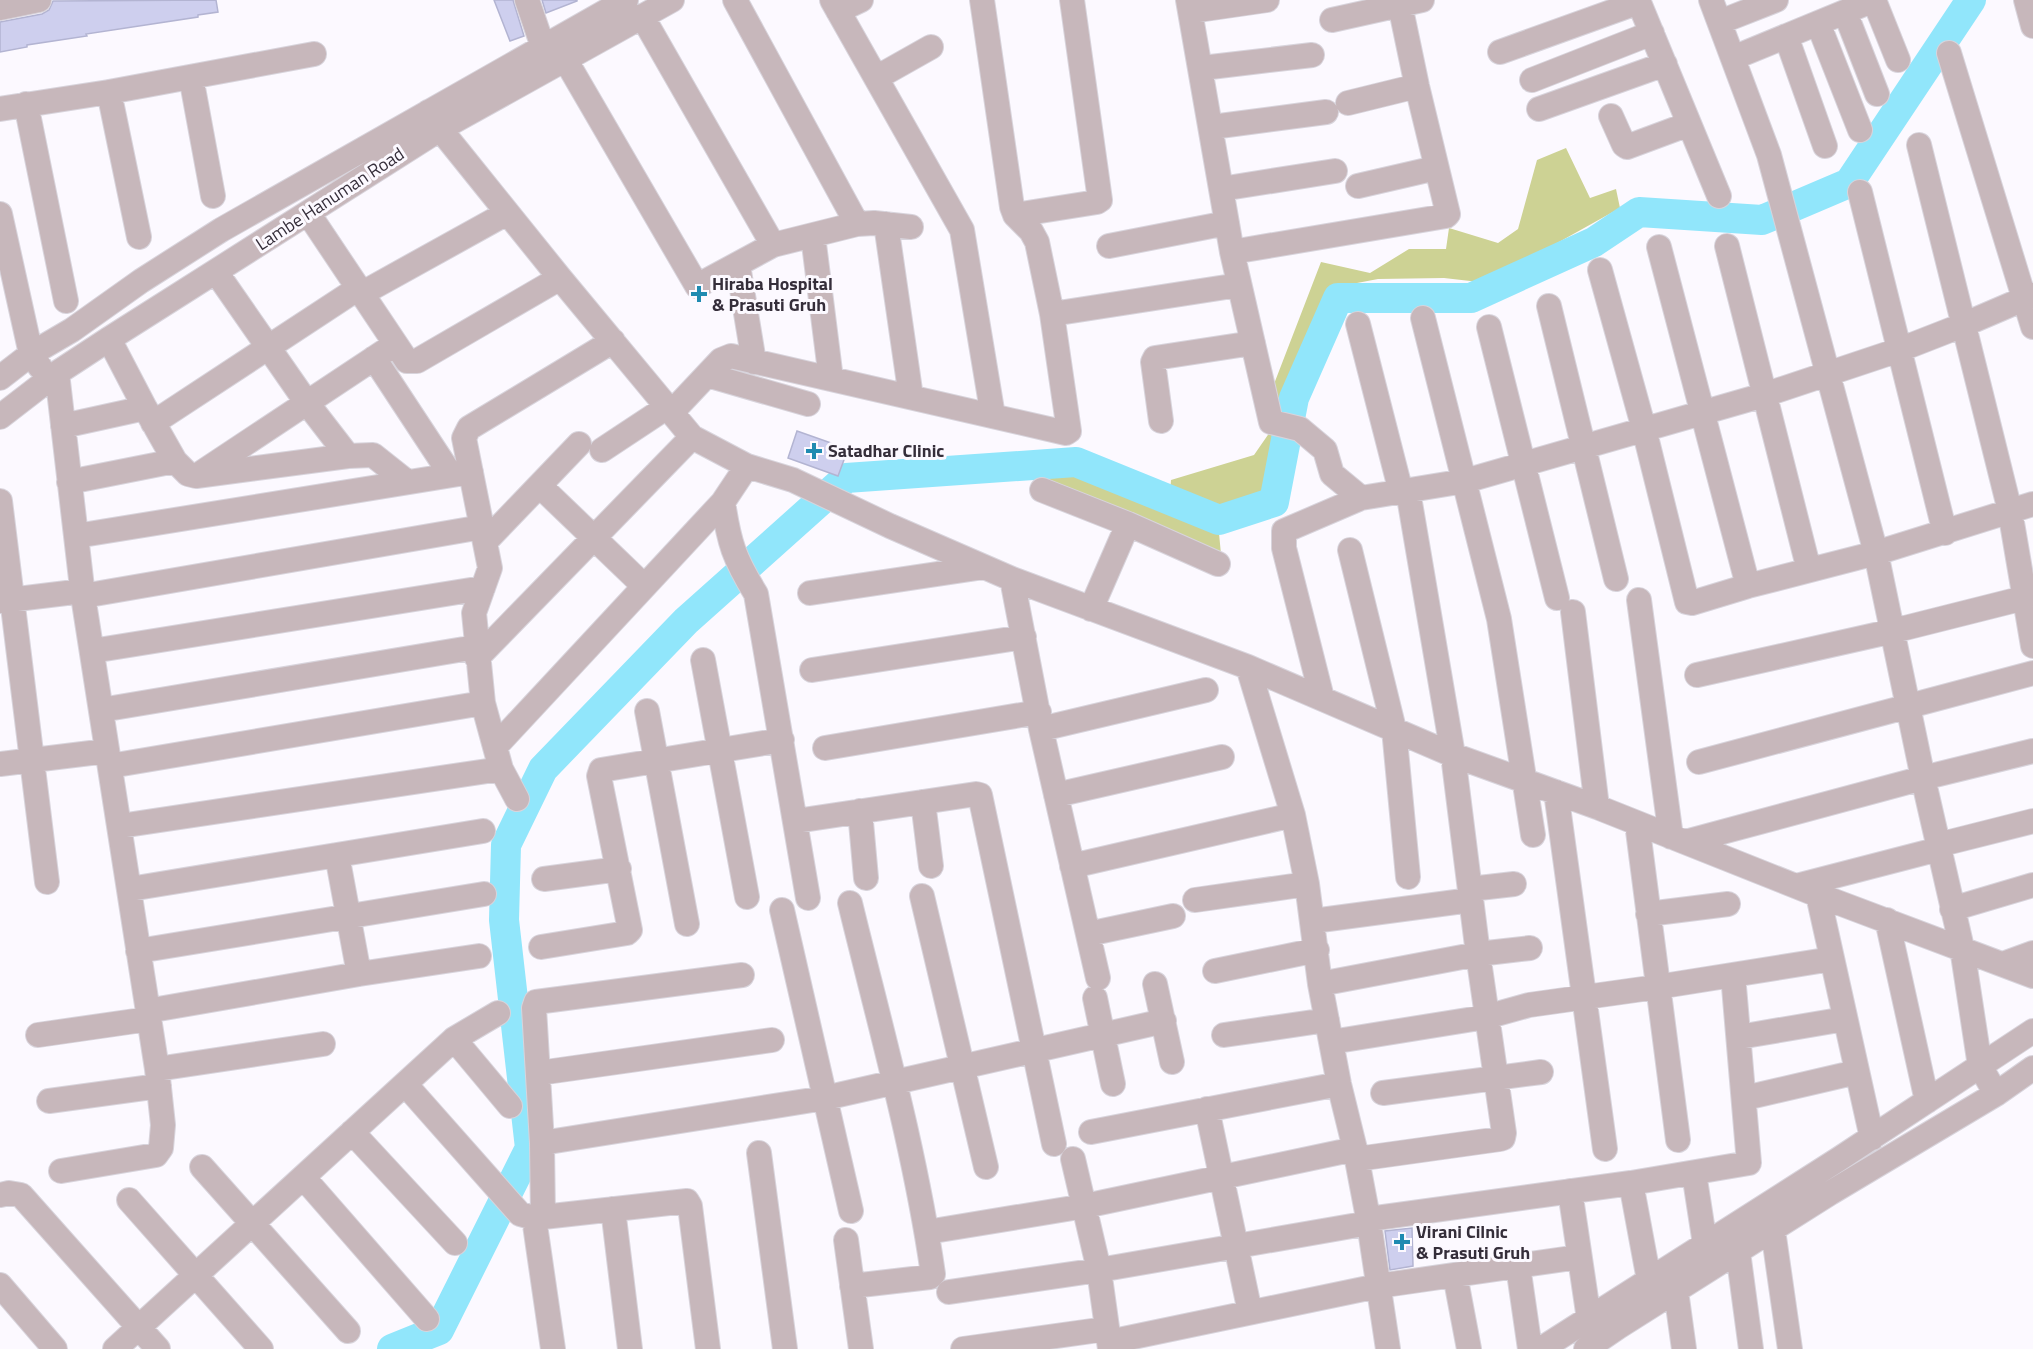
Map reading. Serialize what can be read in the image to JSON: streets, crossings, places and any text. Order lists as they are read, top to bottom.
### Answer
{
  "streets": {
    "street": ["Lambe Hanuman Road"]
  },
  "places": {
    "health": ["Hiraba Hospital & Prasuti Gruh", "Satadhar Clinic", "Virani Cilnic & Prasuti Gruh"]
  }
}
